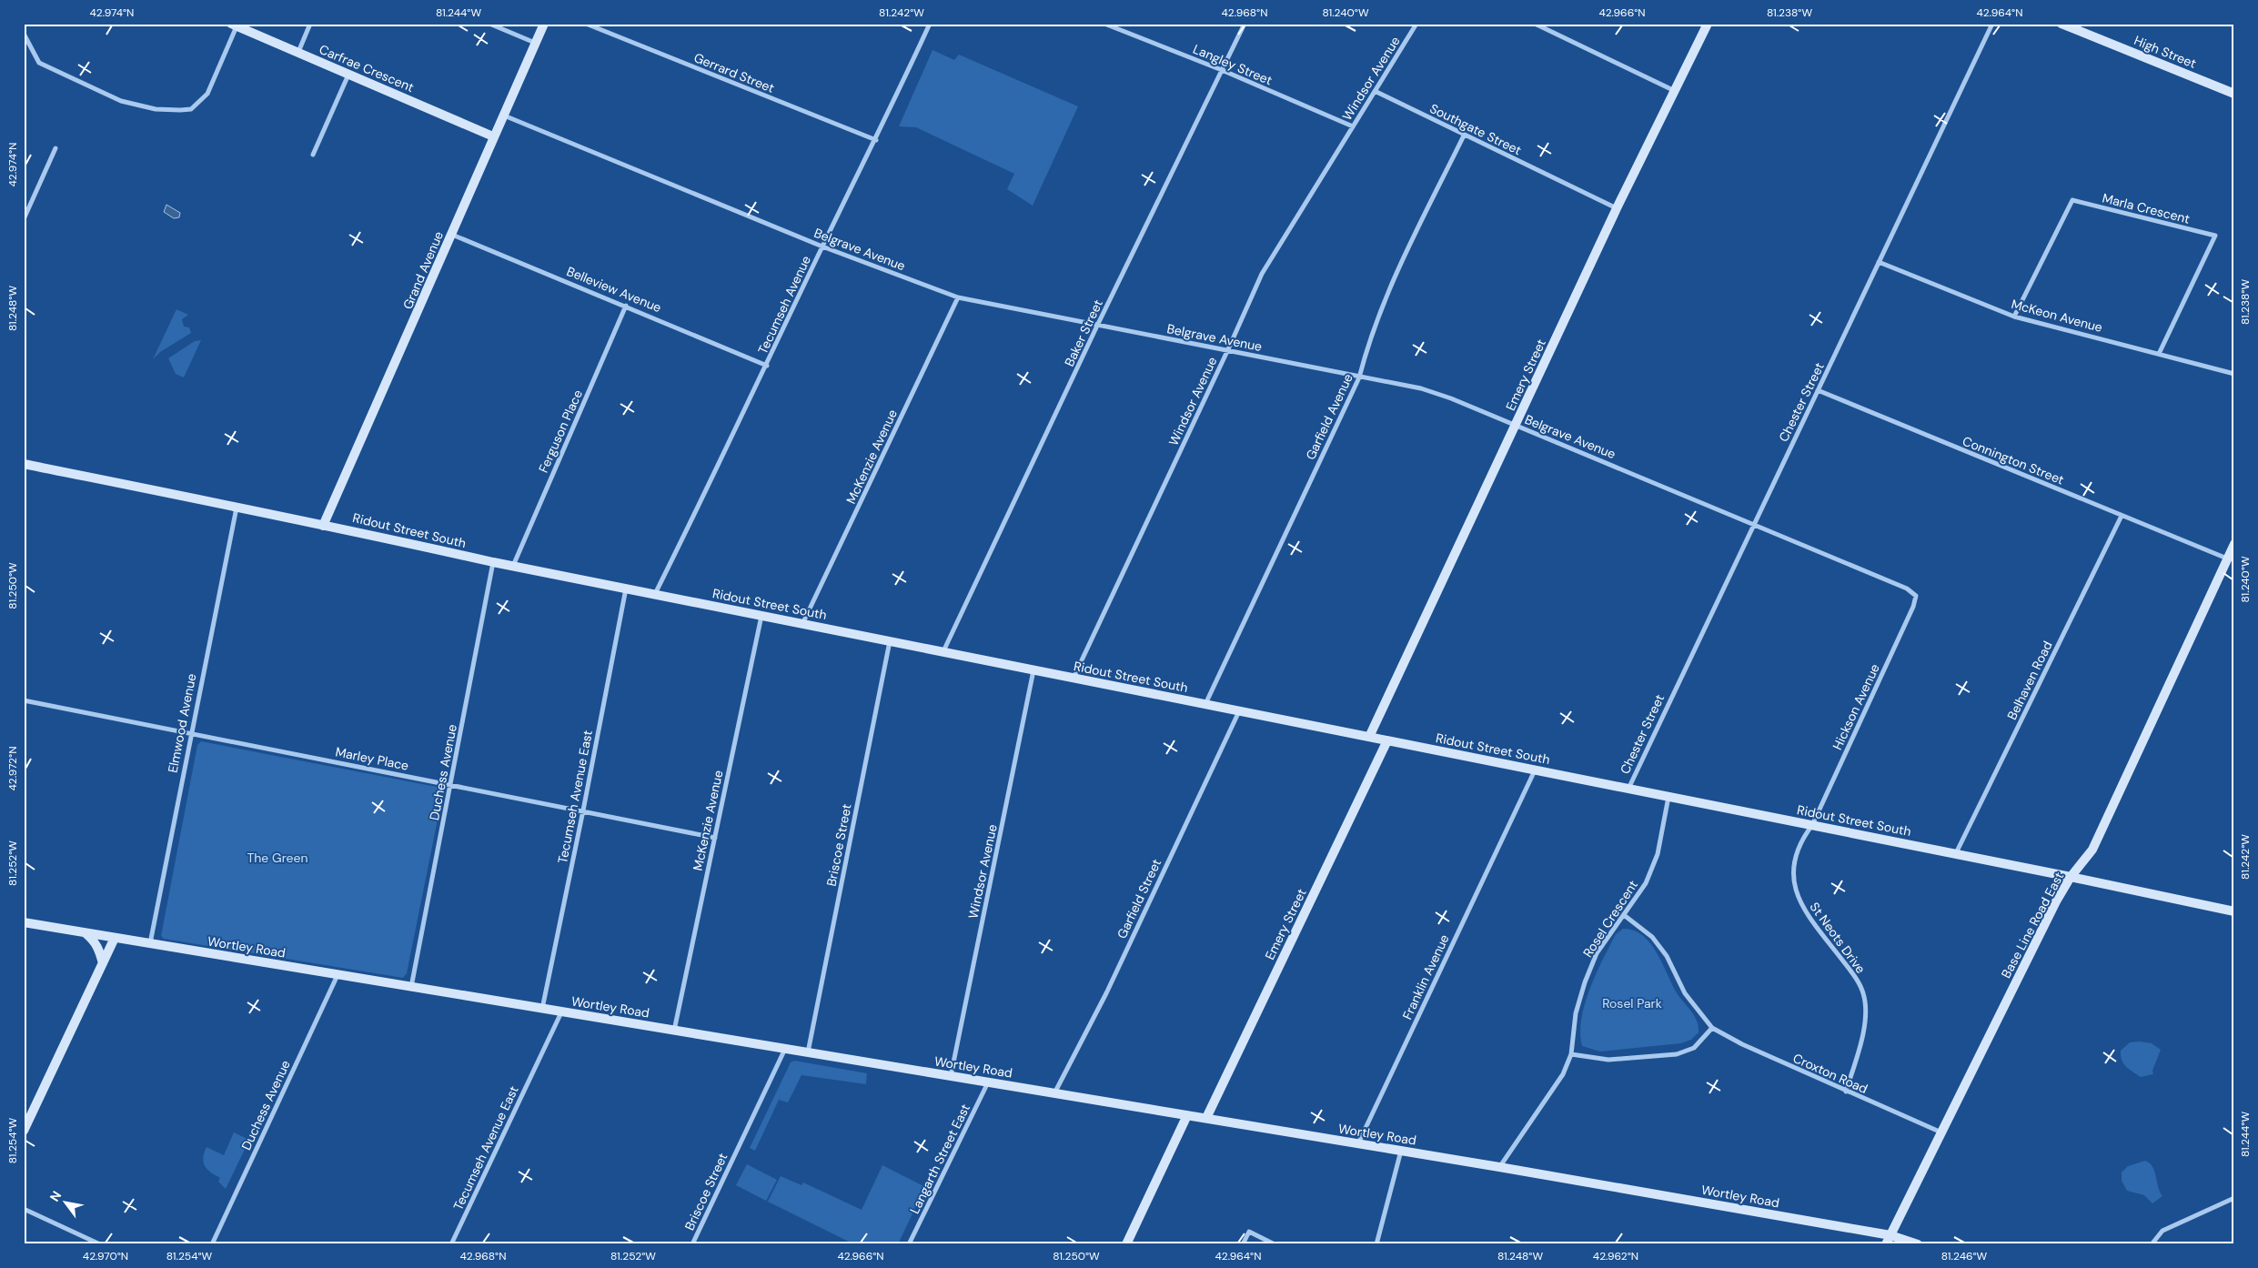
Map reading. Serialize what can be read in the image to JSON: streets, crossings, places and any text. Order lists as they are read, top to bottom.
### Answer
{
  "streets": {
    "street": [
      "High Street",
      "Langley Street",
      "Carfrae Crescent",
      "Gerrard Street",
      "Windsor Avenue",
      "Southgate Street",
      "Marla Crescent",
      "Belgrave Avenue",
      "Grand Avenue",
      "Belleview Avenue",
      "Tecumseh Avenue",
      "McKeon Avenue",
      "Baker Street",
      "Emery Street",
      "Chester Street",
      "Garfield Avenue",
      "Ferguson Place",
      "McKenzie Avenue",
      "Connington Street",
      "Ridout Street South",
      "Belhaven Road",
      "Hickson Avenue",
      "Elmwood Avenue",
      "Marley Place",
      "Duchess Avenue",
      "Tecumseh Avenue East",
      "Briscoe Street",
      "Garfield Street",
      "Rosel Crescent",
      "Base Line Road East",
      "St Neots Drive",
      "Wortley Road",
      "Franklin Avenue",
      "Croxton Road",
      "Langarth Street East"
    ]
  },
  "crossings": [
    ["Langley Street", "Windsor Avenue"],
    ["Langley Street", "Baker Street"],
    ["Carfrae Crescent", "Grand Avenue"],
    ["Gerrard Street", "Tecumseh Avenue"],
    ["Windsor Avenue", "Southgate Street"],
    ["Windsor Avenue", "Belgrave Avenue"],
    ["Windsor Avenue", "Ridout Street South"],
    ["Windsor Avenue", "Wortley Road"],
    ["Southgate Street", "Emery Street"],
    ["Southgate Street", "Garfield Avenue"],
    ["Marla Crescent", "McKeon Avenue"],
    ["Belgrave Avenue", "Grand Avenue"],
    ["Belgrave Avenue", "Tecumseh Avenue"],
    ["Belgrave Avenue", "Baker Street"],
    ["Belgrave Avenue", "Emery Street"],
    ["Belgrave Avenue", "Chester Street"],
    ["Belgrave Avenue", "Garfield Avenue"],
    ["Belgrave Avenue", "McKenzie Avenue"],
    ["Belgrave Avenue", "Hickson Avenue"],
    ["Grand Avenue", "Belleview Avenue"],
    ["Grand Avenue", "Ridout Street South"],
    ["Belleview Avenue", "Tecumseh Avenue"],
    ["Belleview Avenue", "Ferguson Place"],
    ["Tecumseh Avenue", "Ridout Street South"],
    ["McKeon Avenue", "Chester Street"],
    ["Baker Street", "Ridout Street South"],
    ["Emery Street", "Ridout Street South"],
    ["Emery Street", "Wortley Road"],
    ["Chester Street", "Connington Street"],
    ["Chester Street", "Ridout Street South"],
    ["Garfield Avenue", "Ridout Street South"],
    ["Ferguson Place", "Ridout Street South"],
    ["McKenzie Avenue", "Ridout Street South"],
    ["McKenzie Avenue", "Marley Place"],
    ["McKenzie Avenue", "Wortley Road"],
    ["Connington Street", "Belhaven Road"],
    ["Connington Street", "Base Line Road East"],
    ["Ridout Street South", "Belhaven Road"],
    ["Ridout Street South", "Hickson Avenue"],
    ["Ridout Street South", "Elmwood Avenue"],
    ["Ridout Street South", "Duchess Avenue"],
    ["Ridout Street South", "Tecumseh Avenue East"],
    ["Ridout Street South", "Briscoe Street"],
    ["Ridout Street South", "Garfield Street"],
    ["Ridout Street South", "Rosel Crescent"],
    ["Ridout Street South", "Base Line Road East"],
    ["Ridout Street South", "St Neots Drive"],
    ["Ridout Street South", "Franklin Avenue"],
    ["Hickson Avenue", "St Neots Drive"],
    ["Elmwood Avenue", "Marley Place"],
    ["Elmwood Avenue", "Wortley Road"],
    ["Marley Place", "Duchess Avenue"],
    ["Marley Place", "Tecumseh Avenue East"],
    ["Duchess Avenue", "Wortley Road"],
    ["Tecumseh Avenue East", "Wortley Road"],
    ["Briscoe Street", "Wortley Road"],
    ["Garfield Street", "Wortley Road"],
    ["Rosel Crescent", "Wortley Road"],
    ["Rosel Crescent", "Croxton Road"],
    ["Base Line Road East", "Wortley Road"],
    ["Base Line Road East", "Croxton Road"],
    ["St Neots Drive", "Croxton Road"],
    ["Wortley Road", "Franklin Avenue"],
    ["Wortley Road", "Langarth Street East"]
  ],
  "parks": ["The Green", "Rosel Park"],
  "north": "top left",
  "coordinates": [
    "42.974°N",
    "81.244°W",
    "81.242°W",
    "42.968°N",
    "81.240°W",
    "42.966°N",
    "81.238°W",
    "42.964°N",
    "81.248°W",
    "81.250°W",
    "42.972°N",
    "81.252°W",
    "81.254°W",
    "42.970°N",
    "42.962°N",
    "81.246°W"
  ]
}
